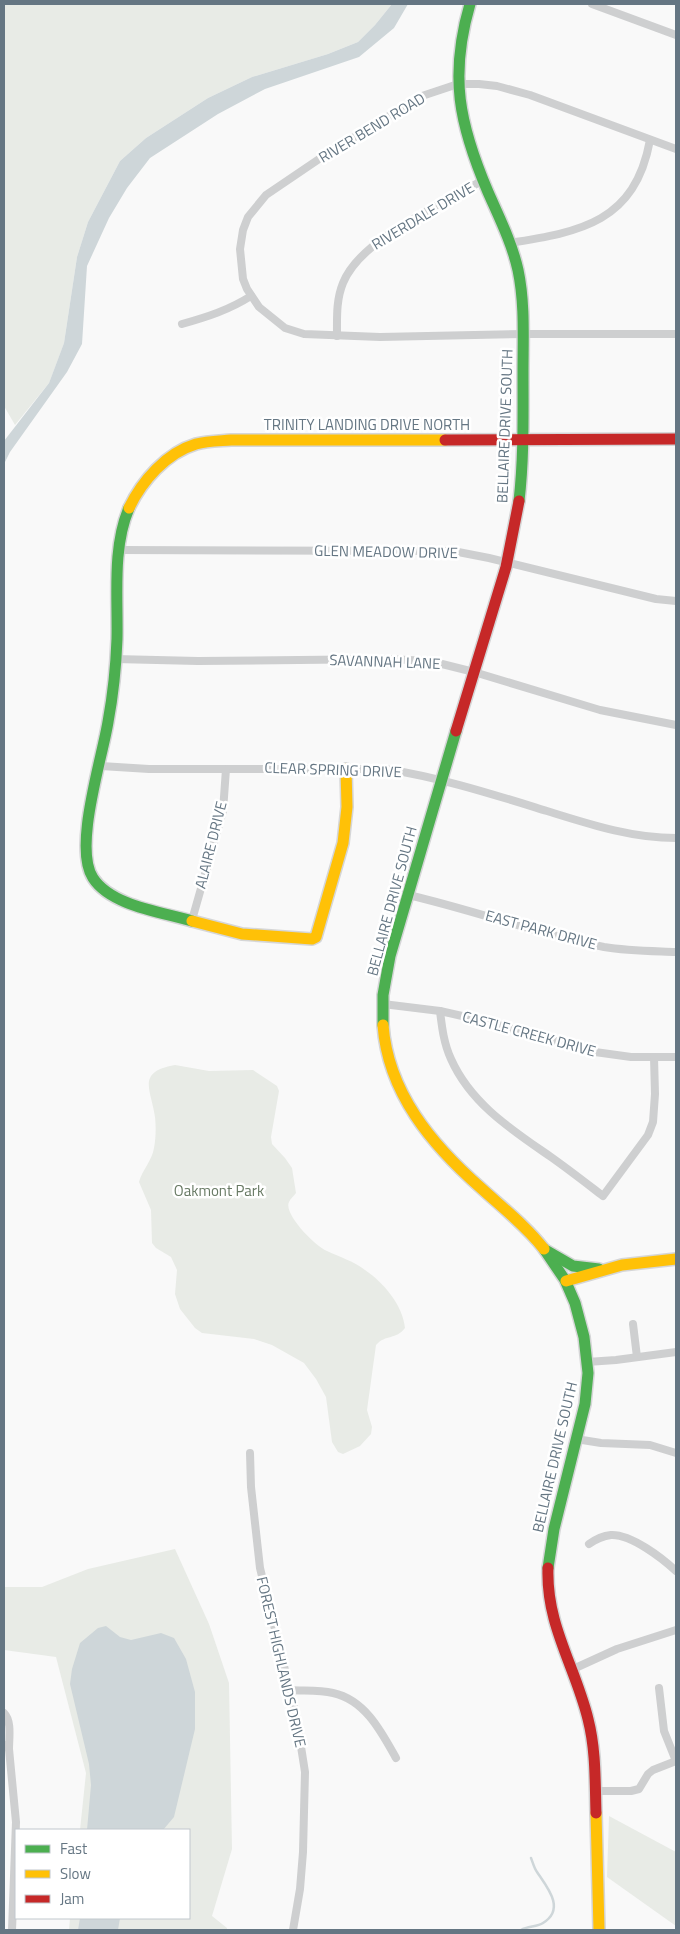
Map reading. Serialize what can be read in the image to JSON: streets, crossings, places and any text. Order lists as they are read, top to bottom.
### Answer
{
  "streets": {
    "street": [
      "RIVER BEND ROAD",
      "RIVERDALE DRIVE",
      "TRINITY LANDING DRIVE NORTH",
      "BELLAIRE DRIVE SOUTH",
      "GLEN MEADOW DRIVE",
      "SAVANNAH LANE",
      "CLEAR SPRING DRIVE",
      "ALAIRE DRIVE",
      "EAST PARK DRIVE",
      "CASTLE CREEK DRIVE",
      "FOREST HIGHLANDS DRIVE"
    ]
  },
  "crossings": [
    ["RIVER BEND ROAD", "BELLAIRE DRIVE SOUTH"],
    ["RIVERDALE DRIVE", "BELLAIRE DRIVE SOUTH"],
    ["TRINITY LANDING DRIVE NORTH", "BELLAIRE DRIVE SOUTH"],
    ["TRINITY LANDING DRIVE NORTH", "GLEN MEADOW DRIVE"],
    ["TRINITY LANDING DRIVE NORTH", "SAVANNAH LANE"],
    ["TRINITY LANDING DRIVE NORTH", "CLEAR SPRING DRIVE"],
    ["TRINITY LANDING DRIVE NORTH", "ALAIRE DRIVE"],
    ["BELLAIRE DRIVE SOUTH", "GLEN MEADOW DRIVE"],
    ["BELLAIRE DRIVE SOUTH", "SAVANNAH LANE"],
    ["BELLAIRE DRIVE SOUTH", "CLEAR SPRING DRIVE"],
    ["BELLAIRE DRIVE SOUTH", "EAST PARK DRIVE"],
    ["BELLAIRE DRIVE SOUTH", "CASTLE CREEK DRIVE"],
    ["CLEAR SPRING DRIVE", "ALAIRE DRIVE"]
  ],
  "parks": ["Oakmont Park"],
  "legend": ["Fast", "Slow", "Jam"]
}
